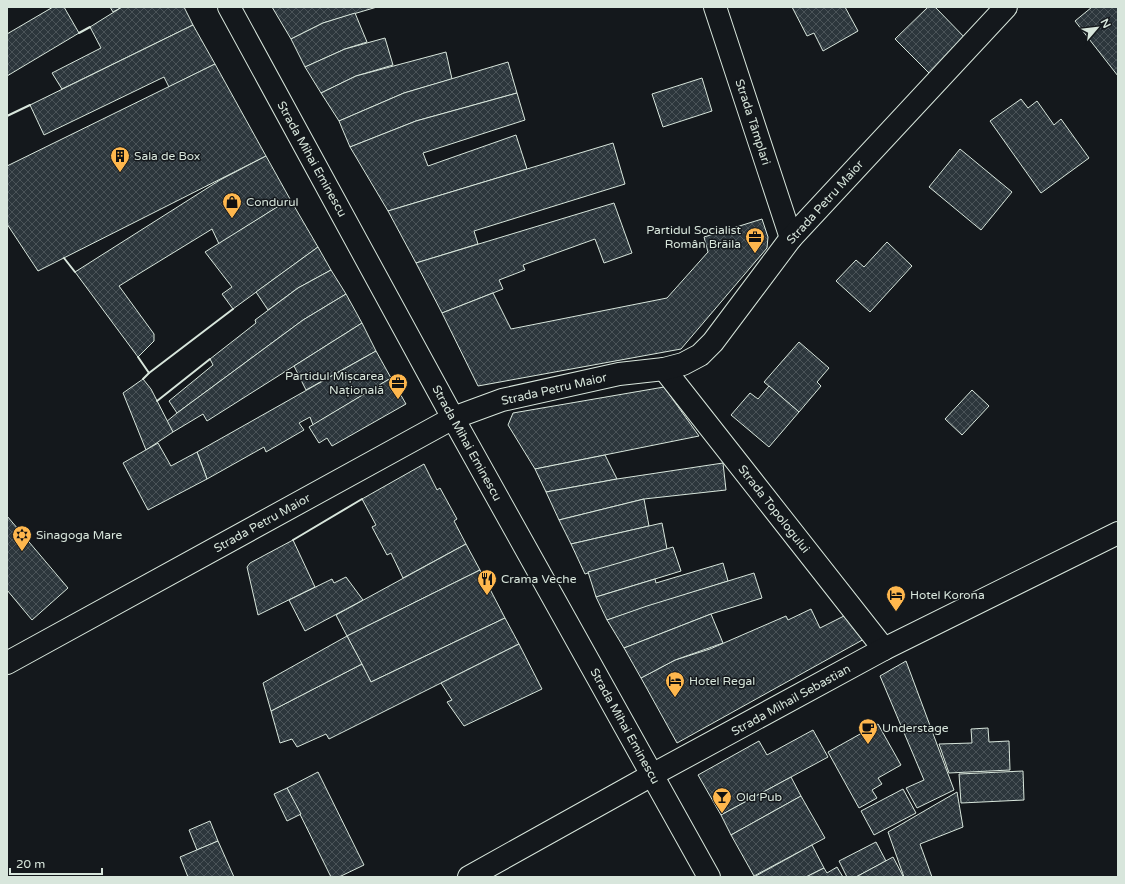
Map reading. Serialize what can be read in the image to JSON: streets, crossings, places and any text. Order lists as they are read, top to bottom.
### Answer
{
  "streets": {
    "street": [
      "Strada Tâmplari",
      "Strada Mihai Eminescu",
      "Strada Petru Maior",
      "Strada Topologului",
      "Strada Mihail Sebastian"
    ]
  },
  "crossings": [
    ["Strada Tâmplari", "Strada Petru Maior"],
    ["Strada Mihai Eminescu", "Strada Petru Maior"],
    ["Strada Mihai Eminescu", "Strada Mihail Sebastian"],
    ["Strada Petru Maior", "Strada Topologului"],
    ["Strada Topologului", "Strada Mihail Sebastian"]
  ],
  "places": {
    "building": ["Sala de Box"],
    "shop": ["Condurul"],
    "office": ["Partidul Socialist Român Brăila", "Partidul Mișcarea Națională"],
    "synagogue": ["Sinagoga Mare"],
    "restaurant": ["Crama Veche"],
    "hotel": ["Hotel Korona", "Hotel Regal"],
    "cafe": ["Understage"],
    "bar": ["Old Pub"]
  },
  "scale_bar": "20 m",
  "north": "top right"
}
